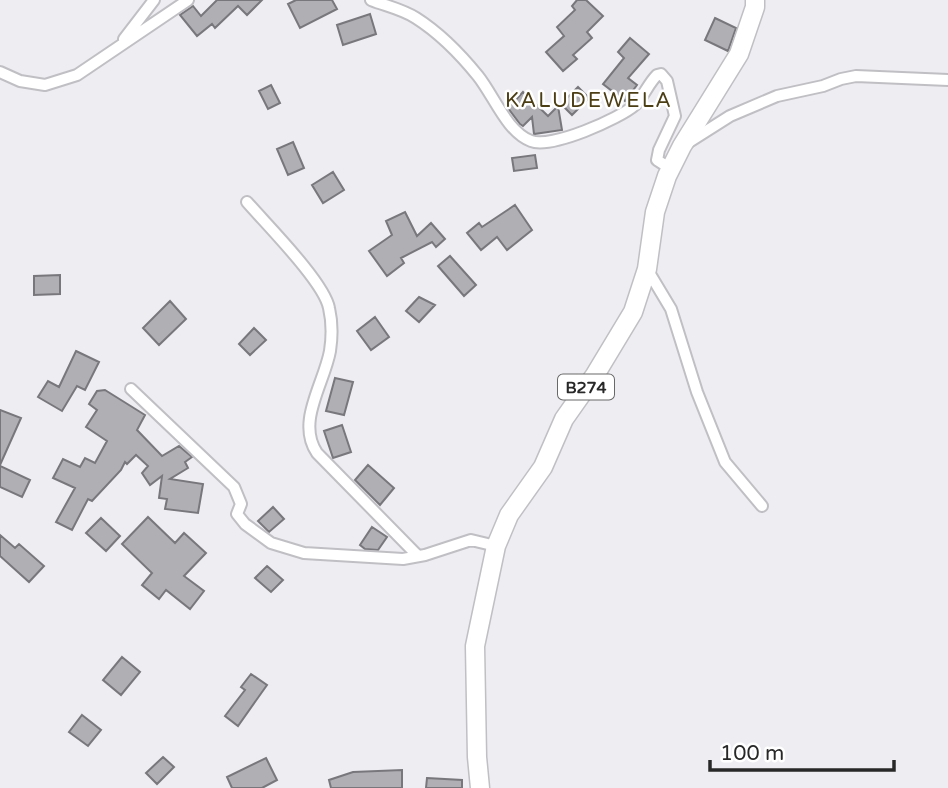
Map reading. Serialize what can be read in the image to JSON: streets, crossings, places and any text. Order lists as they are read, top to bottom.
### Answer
{
  "streets": {
    "main road": ["B274"]
  },
  "districts": ["KALUDEWELA"],
  "scale_bar": "100 m"
}
